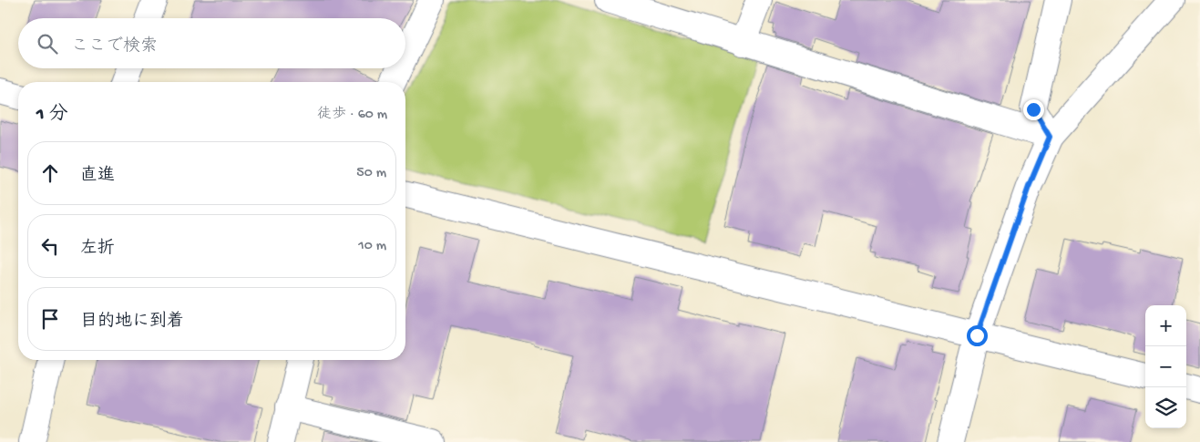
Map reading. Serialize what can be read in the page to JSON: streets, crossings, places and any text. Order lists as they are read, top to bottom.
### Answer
{
  "page": {
    "search": "ここで検索",
    "heading": ["1 分", "徒歩 · 60 m"],
    "list": [
      ["直進", "50 m"],
      ["左折", "10 m"],
      "目的地に到着"
    ],
    "map_buttons": ["+", "−"]
  }
}
